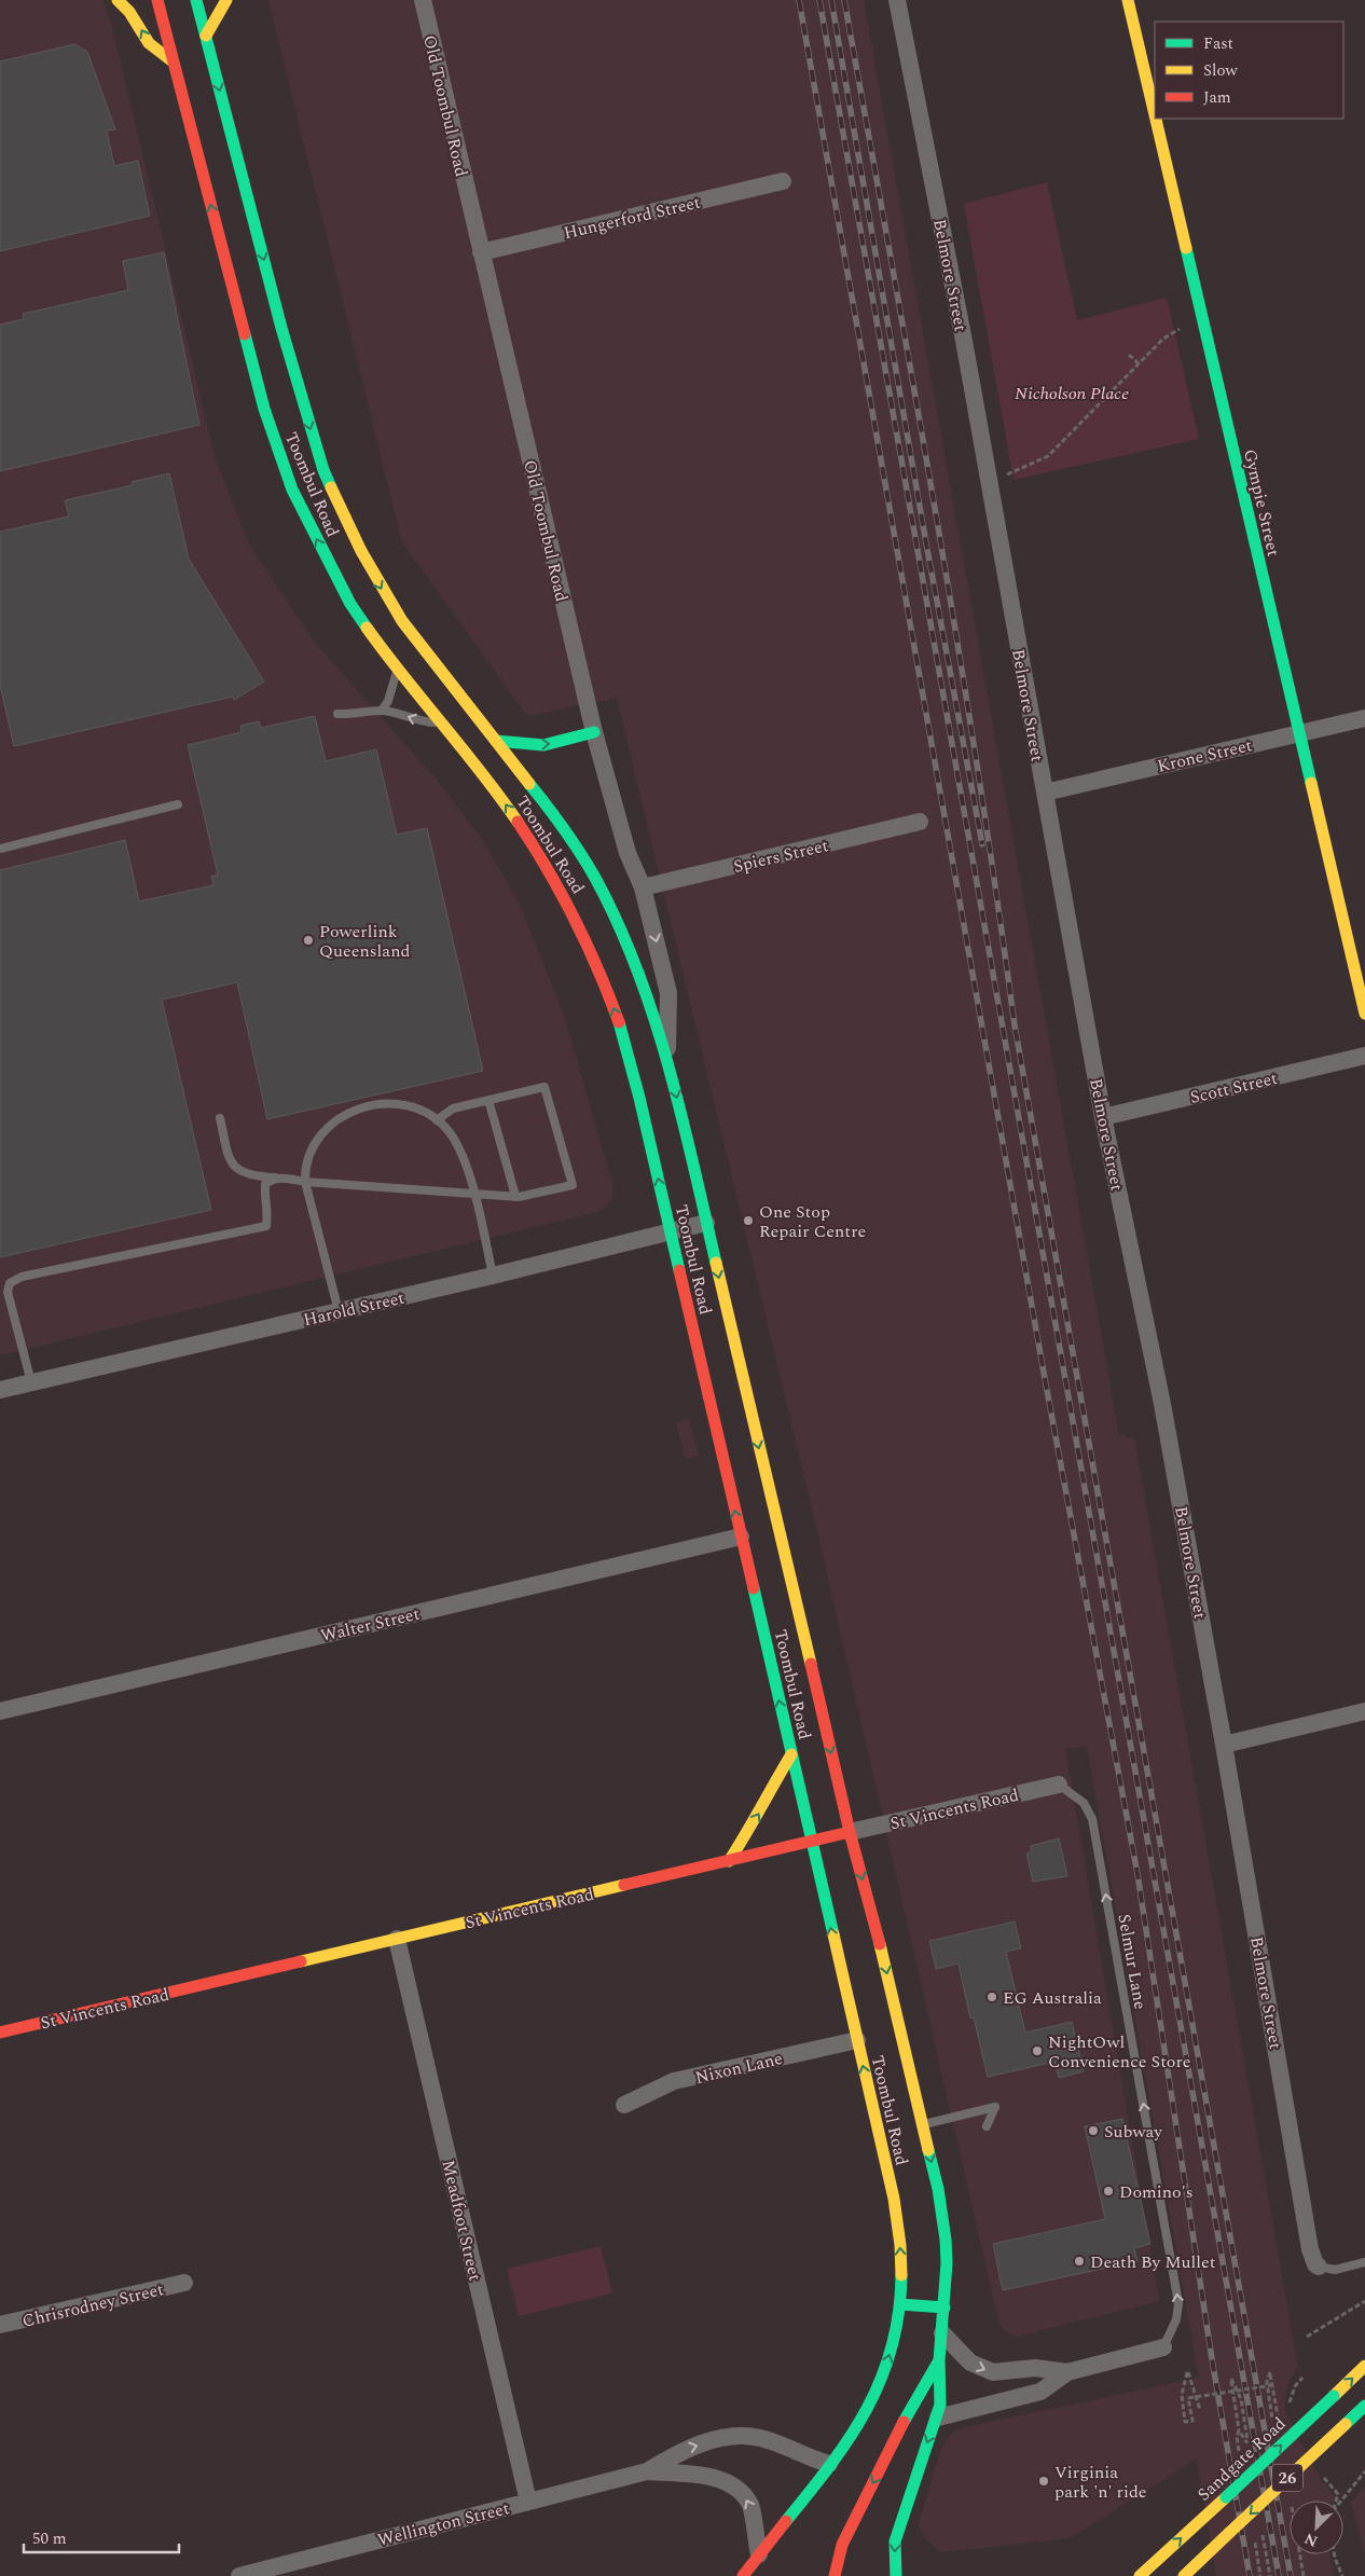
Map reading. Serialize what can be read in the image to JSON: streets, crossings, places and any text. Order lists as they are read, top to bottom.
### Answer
{
  "streets": {
    "main road": [
      "Toombul Road",
      "Gympie Street",
      "St Vincents Road",
      "Sandgate Road",
      "26"
    ],
    "street": [
      "Old Toombul Road",
      "Hungerford Street",
      "Belmore Street",
      "Krone Street",
      "Spiers Street",
      "Scott Street",
      "Harold Street",
      "Walter Street",
      "Nixon Lane",
      "Meadfoot Street",
      "Chrisrodney Street",
      "Wellington Street"
    ],
    "lane": ["Selmur Lane"]
  },
  "crossings": [
    ["Old Toombul Road", "Hungerford Street"],
    ["Old Toombul Road", "Toombul Road"],
    ["Old Toombul Road", "Spiers Street"],
    ["Belmore Street", "Krone Street"],
    ["Belmore Street", "Scott Street"],
    ["Toombul Road", "Harold Street"],
    ["Toombul Road", "Walter Street"],
    ["Toombul Road", "St Vincents Road"],
    ["Toombul Road", "Nixon Lane"],
    ["Toombul Road", "Wellington Street"],
    ["Gympie Street", "Krone Street"],
    ["St Vincents Road", "Selmur Lane"],
    ["St Vincents Road", "Meadfoot Street"],
    ["Meadfoot Street", "Wellington Street"]
  ],
  "one_way": ["Selmur Lane"],
  "parks": ["Nicholson Place"],
  "places": [
    "Powerlink Queensland",
    "One Stop Repair Centre",
    "EG Australia",
    "NightOwl Convenience Store",
    "Subway",
    "Domino's",
    "Death By Mullet",
    "Virginia park 'n' ride"
  ],
  "legend": ["Fast", "Slow", "Jam"],
  "scale_bar": "50 m",
  "north": "bottom left"
}
